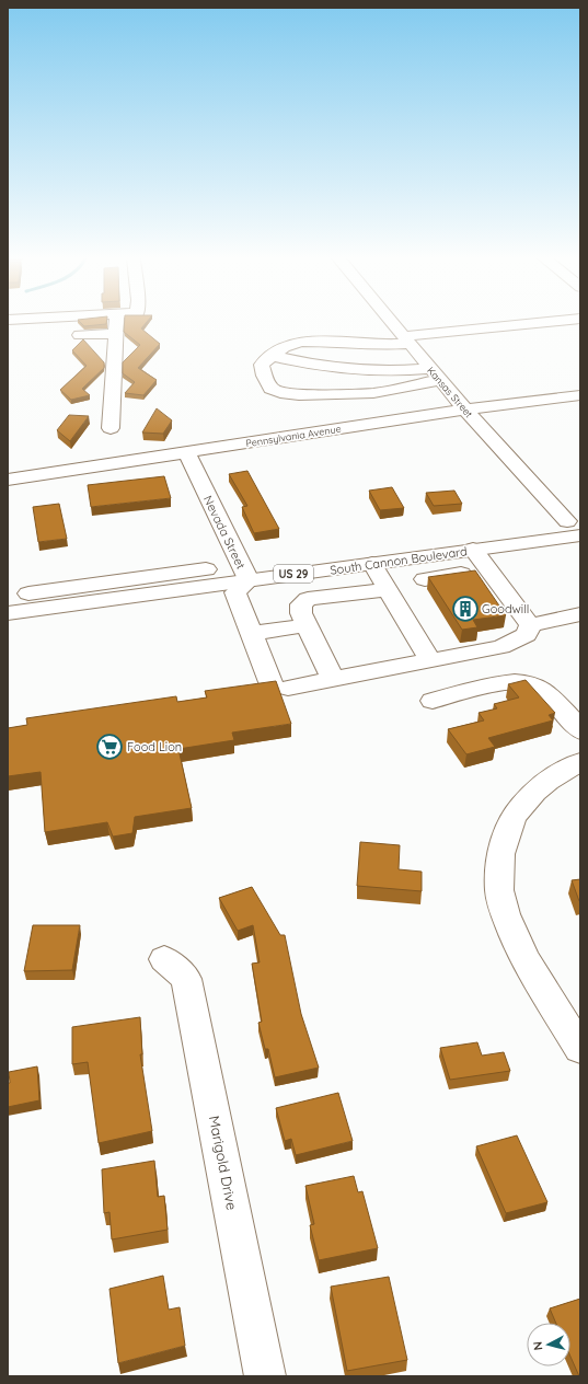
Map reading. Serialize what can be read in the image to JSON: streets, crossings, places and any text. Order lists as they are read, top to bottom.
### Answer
{
  "streets": {
    "street": [
      "Kansas Street",
      "Pennsylvania Avenue",
      "Nevada Street",
      "South Cannon Boulevard",
      "US 29",
      "Marigold Drive"
    ]
  },
  "crossings": [
    ["Kansas Street", "Pennsylvania Avenue"],
    ["Kansas Street", "South Cannon Boulevard"],
    ["Pennsylvania Avenue", "Nevada Street"],
    ["Nevada Street", "South Cannon Boulevard"]
  ],
  "places": {
    "building": ["Goodwill"],
    "supermarket": ["Food Lion"]
  },
  "north": "left"
}
